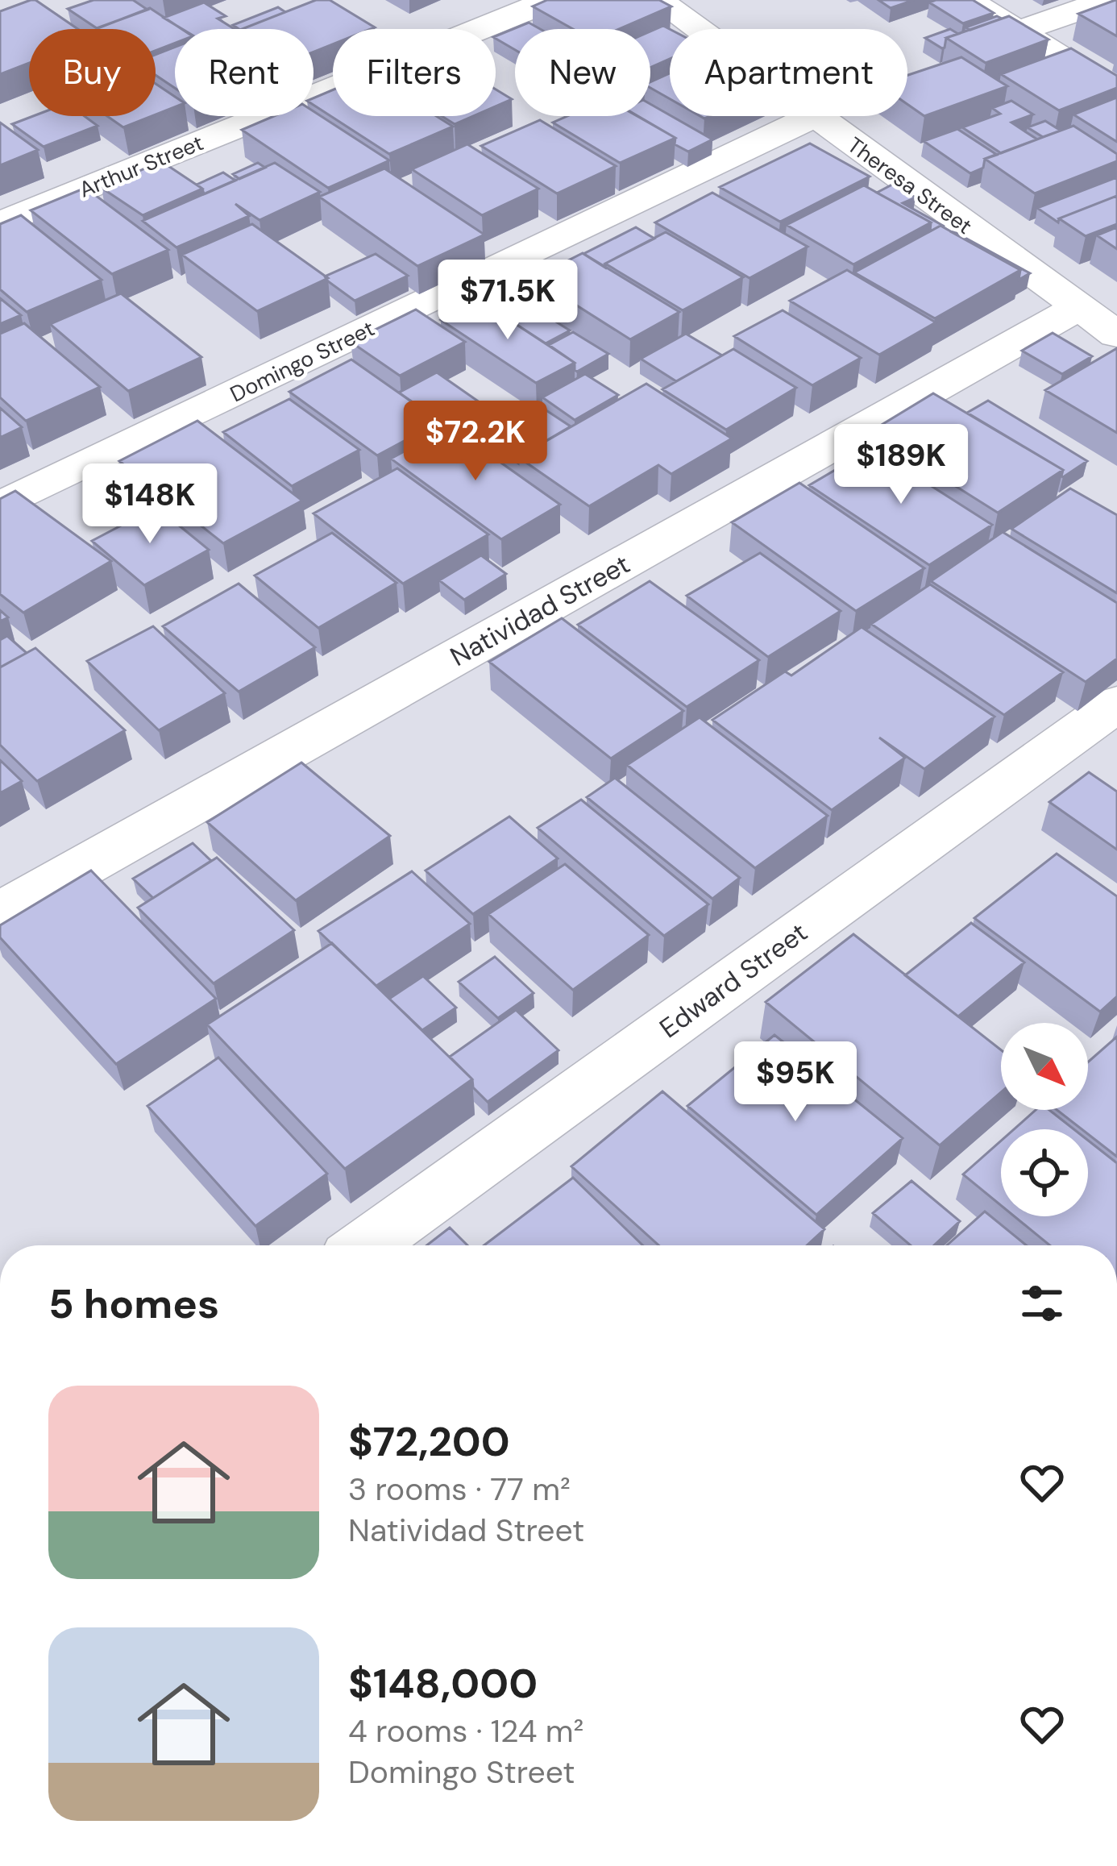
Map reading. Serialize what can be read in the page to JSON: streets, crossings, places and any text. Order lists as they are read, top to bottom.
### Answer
{
  "streets": {
    "street": [
      "Arthur Street",
      "Theresa Street",
      "Domingo Street",
      "Natividad Street",
      "Edward Street"
    ]
  },
  "crossings": [
    ["Theresa Street", "Domingo Street"],
    ["Theresa Street", "Natividad Street"]
  ],
  "north": "bottom right",
  "page": {
    "chip": [
      "Buy",
      "Rent",
      "Filters",
      "New",
      "Apartment"
    ],
    "price": [
      "$71.5K",
      "$72.2K",
      "$189K",
      "$148K",
      "$95K"
    ],
    "heading": "5 homes",
    "list": [
      {
        "name": "$72,200",
        "note": "3 rooms · 77 m² · Natividad Street"
      },
      {
        "name": "$148,000",
        "note": "4 rooms · 124 m² · Domingo Street"
      }
    ]
  }
}
